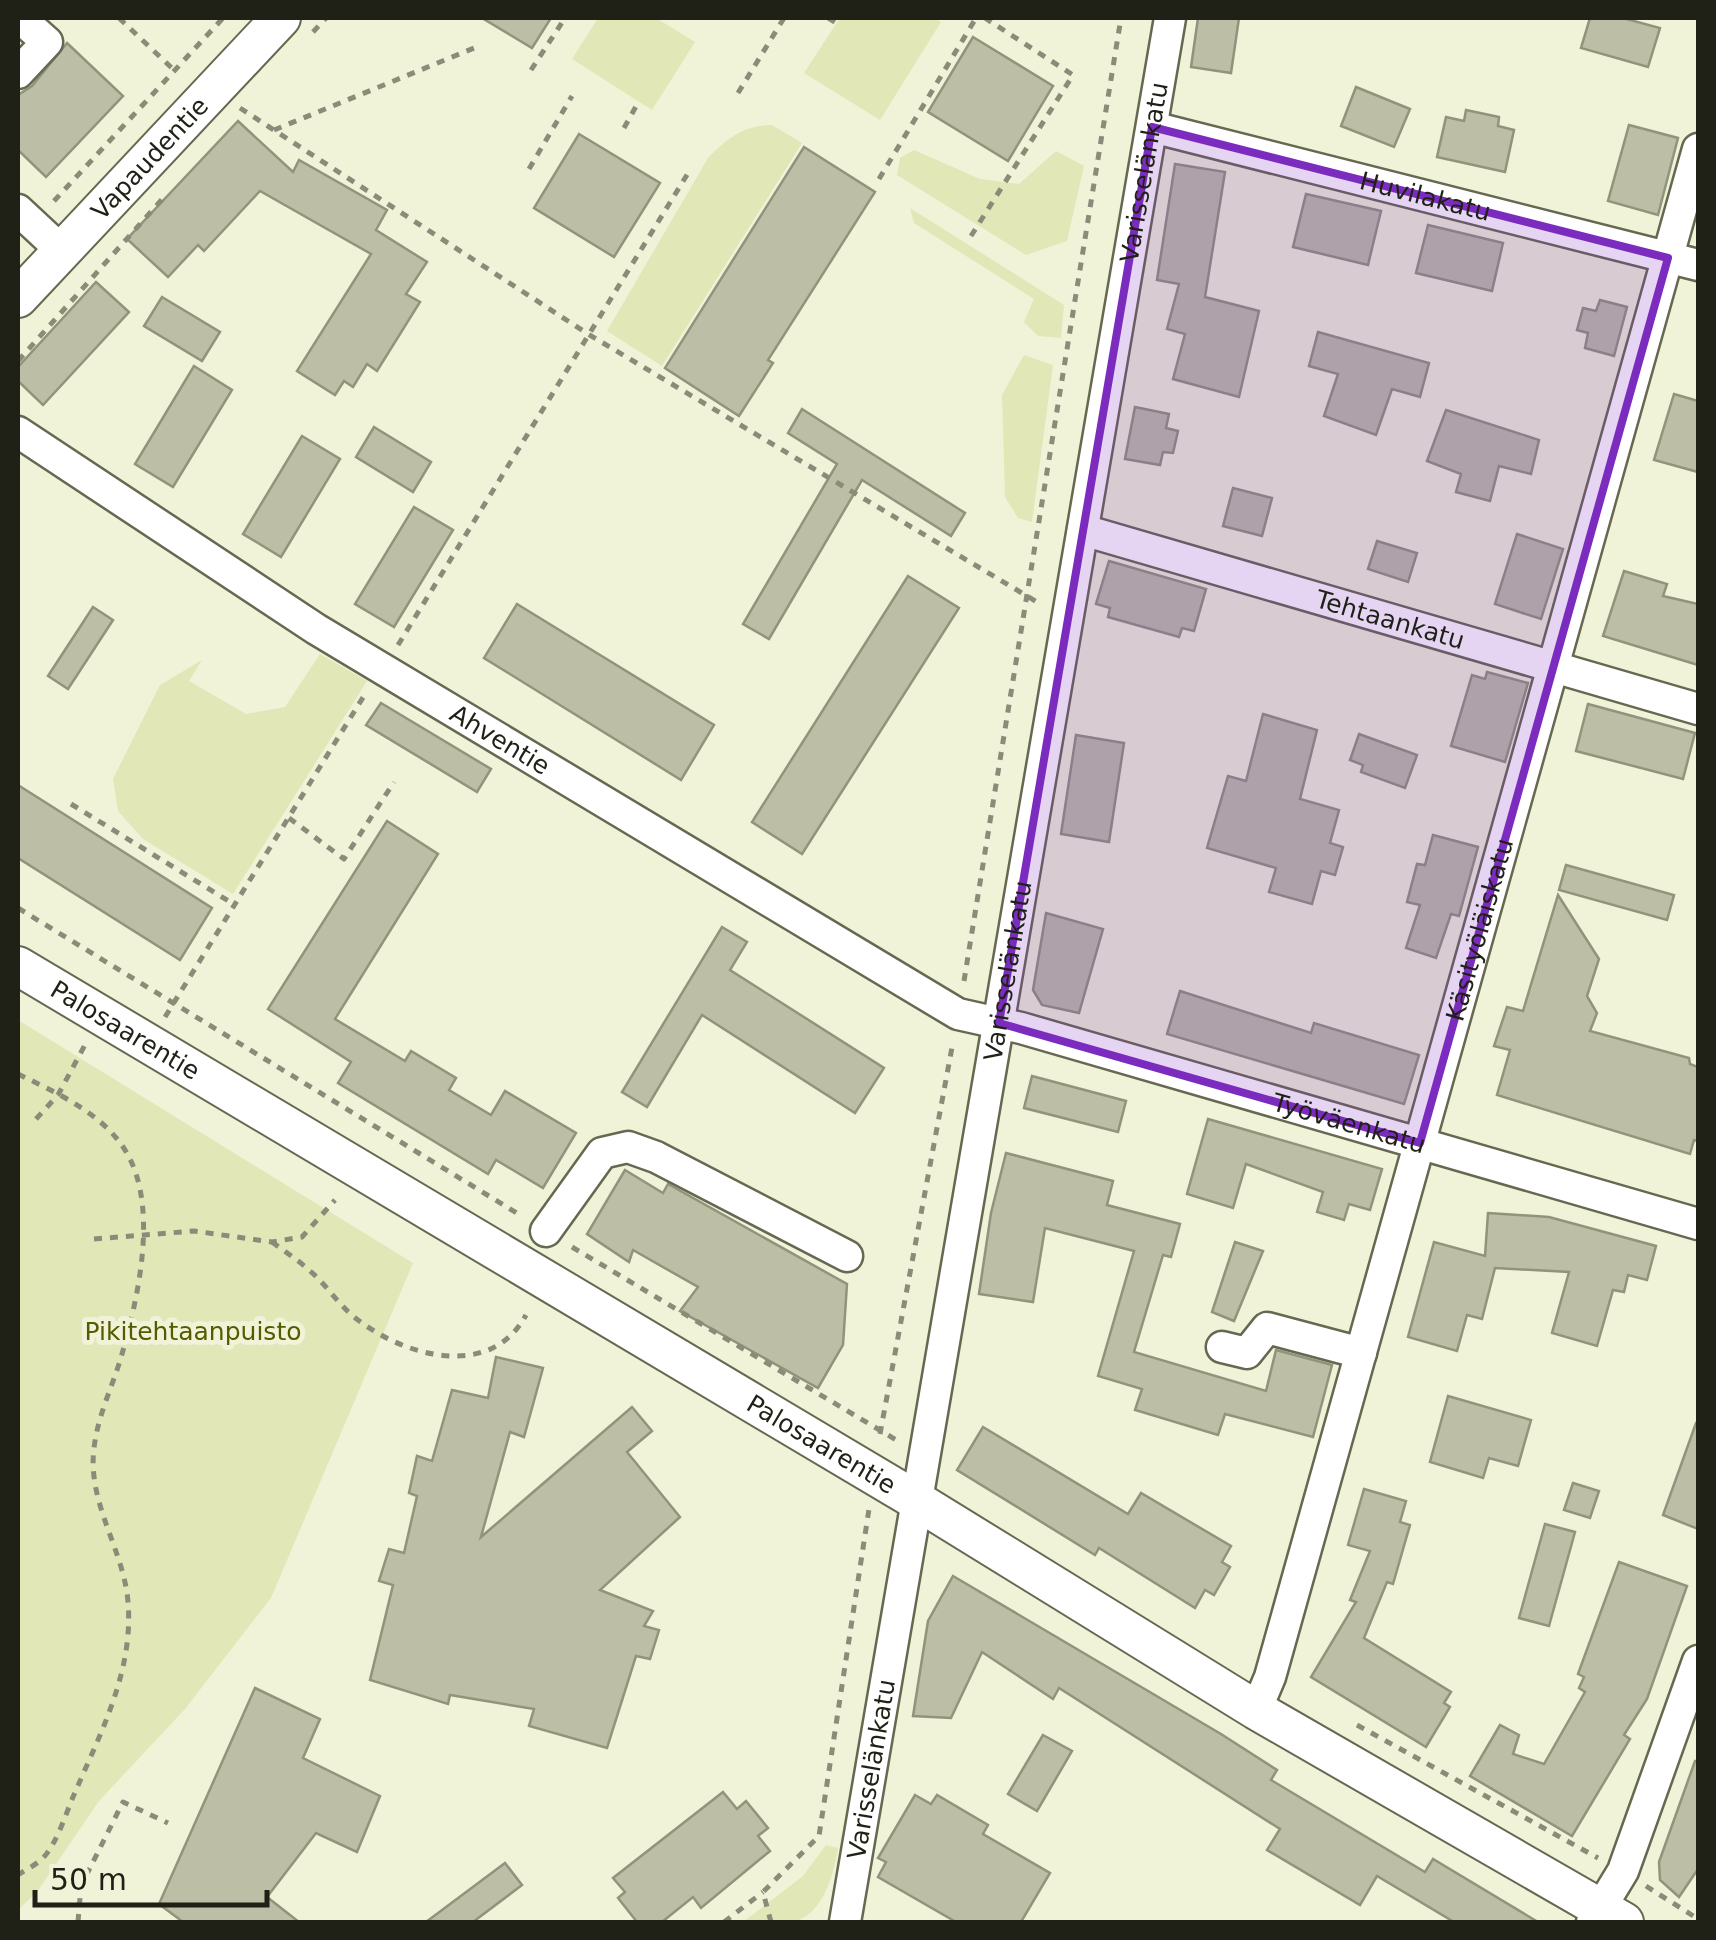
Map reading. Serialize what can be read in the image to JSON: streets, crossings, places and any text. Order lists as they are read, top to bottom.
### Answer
{
  "streets": {
    "main road": ["Vapaudentie", "Palosaarentie"],
    "street": [
      "Varisselänkatu",
      "Huvilakatu",
      "Tehtaankatu",
      "Ahventie",
      "Käsityöläiskatu",
      "Työväenkatu"
    ]
  },
  "crossings": [
    ["Varisselänkatu", "Huvilakatu"],
    ["Varisselänkatu", "Tehtaankatu"],
    ["Varisselänkatu", "Ahventie"],
    ["Varisselänkatu", "Palosaarentie"],
    ["Varisselänkatu", "Työväenkatu"],
    ["Huvilakatu", "Käsityöläiskatu"],
    ["Tehtaankatu", "Käsityöläiskatu"],
    ["Ahventie", "Työväenkatu"],
    ["Käsityöläiskatu", "Palosaarentie"],
    ["Käsityöläiskatu", "Työväenkatu"]
  ],
  "parks": ["Pikitehtaanpuisto"],
  "scale_bar": "50 m"
}
